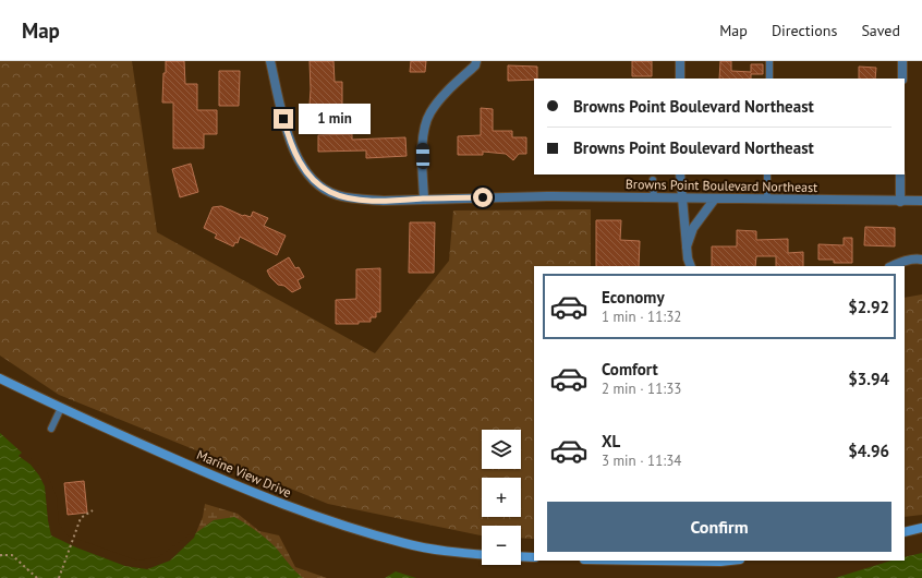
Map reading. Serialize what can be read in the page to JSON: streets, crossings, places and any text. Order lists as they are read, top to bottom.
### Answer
{
  "streets": {
    "main road": ["Marine View Drive"],
    "street": ["Browns Point Boulevard Northeast"]
  },
  "page": {
    "header": "Map",
    "nav": ["Map", "Directions", "Saved"],
    "banner": ["Browns Point Boulevard Northeast", "Browns Point Boulevard Northeast"],
    "bubble": "1 min",
    "list": [
      {
        "name": "Economy",
        "note": "1 min · 11:32",
        "value": "$2.92"
      },
      {
        "name": "Comfort",
        "note": "2 min · 11:33",
        "value": "$3.94"
      },
      {
        "name": "XL",
        "note": "3 min · 11:34",
        "value": "$4.96"
      }
    ],
    "map_buttons": ["+", "−"],
    "buttons": "Confirm"
  }
}
